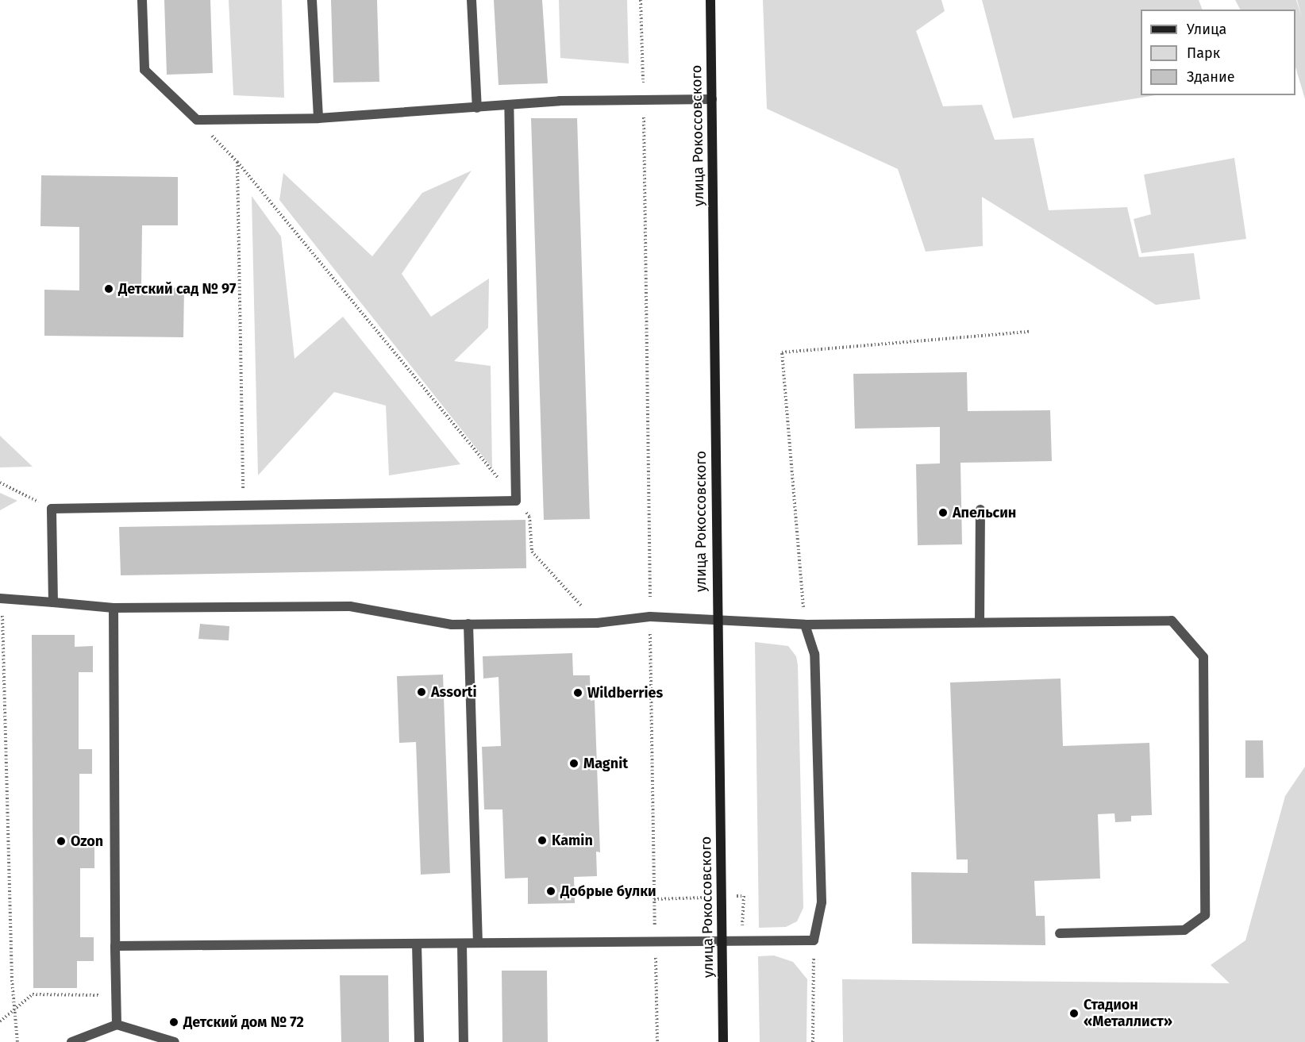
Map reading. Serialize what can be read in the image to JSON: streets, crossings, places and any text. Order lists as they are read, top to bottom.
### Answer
{
  "streets": {
    "street": ["улица Рокоссовского"]
  },
  "places": [
    "Детский сад № 97",
    "Апельсин",
    "Assorti",
    "Wildberries",
    "Magnit",
    "Kamin",
    "Ozon",
    "Добрые булки",
    "Стадион «Металлист»",
    "Детский дом № 72"
  ],
  "legend": ["Улица", "Парк", "Здание"]
}
